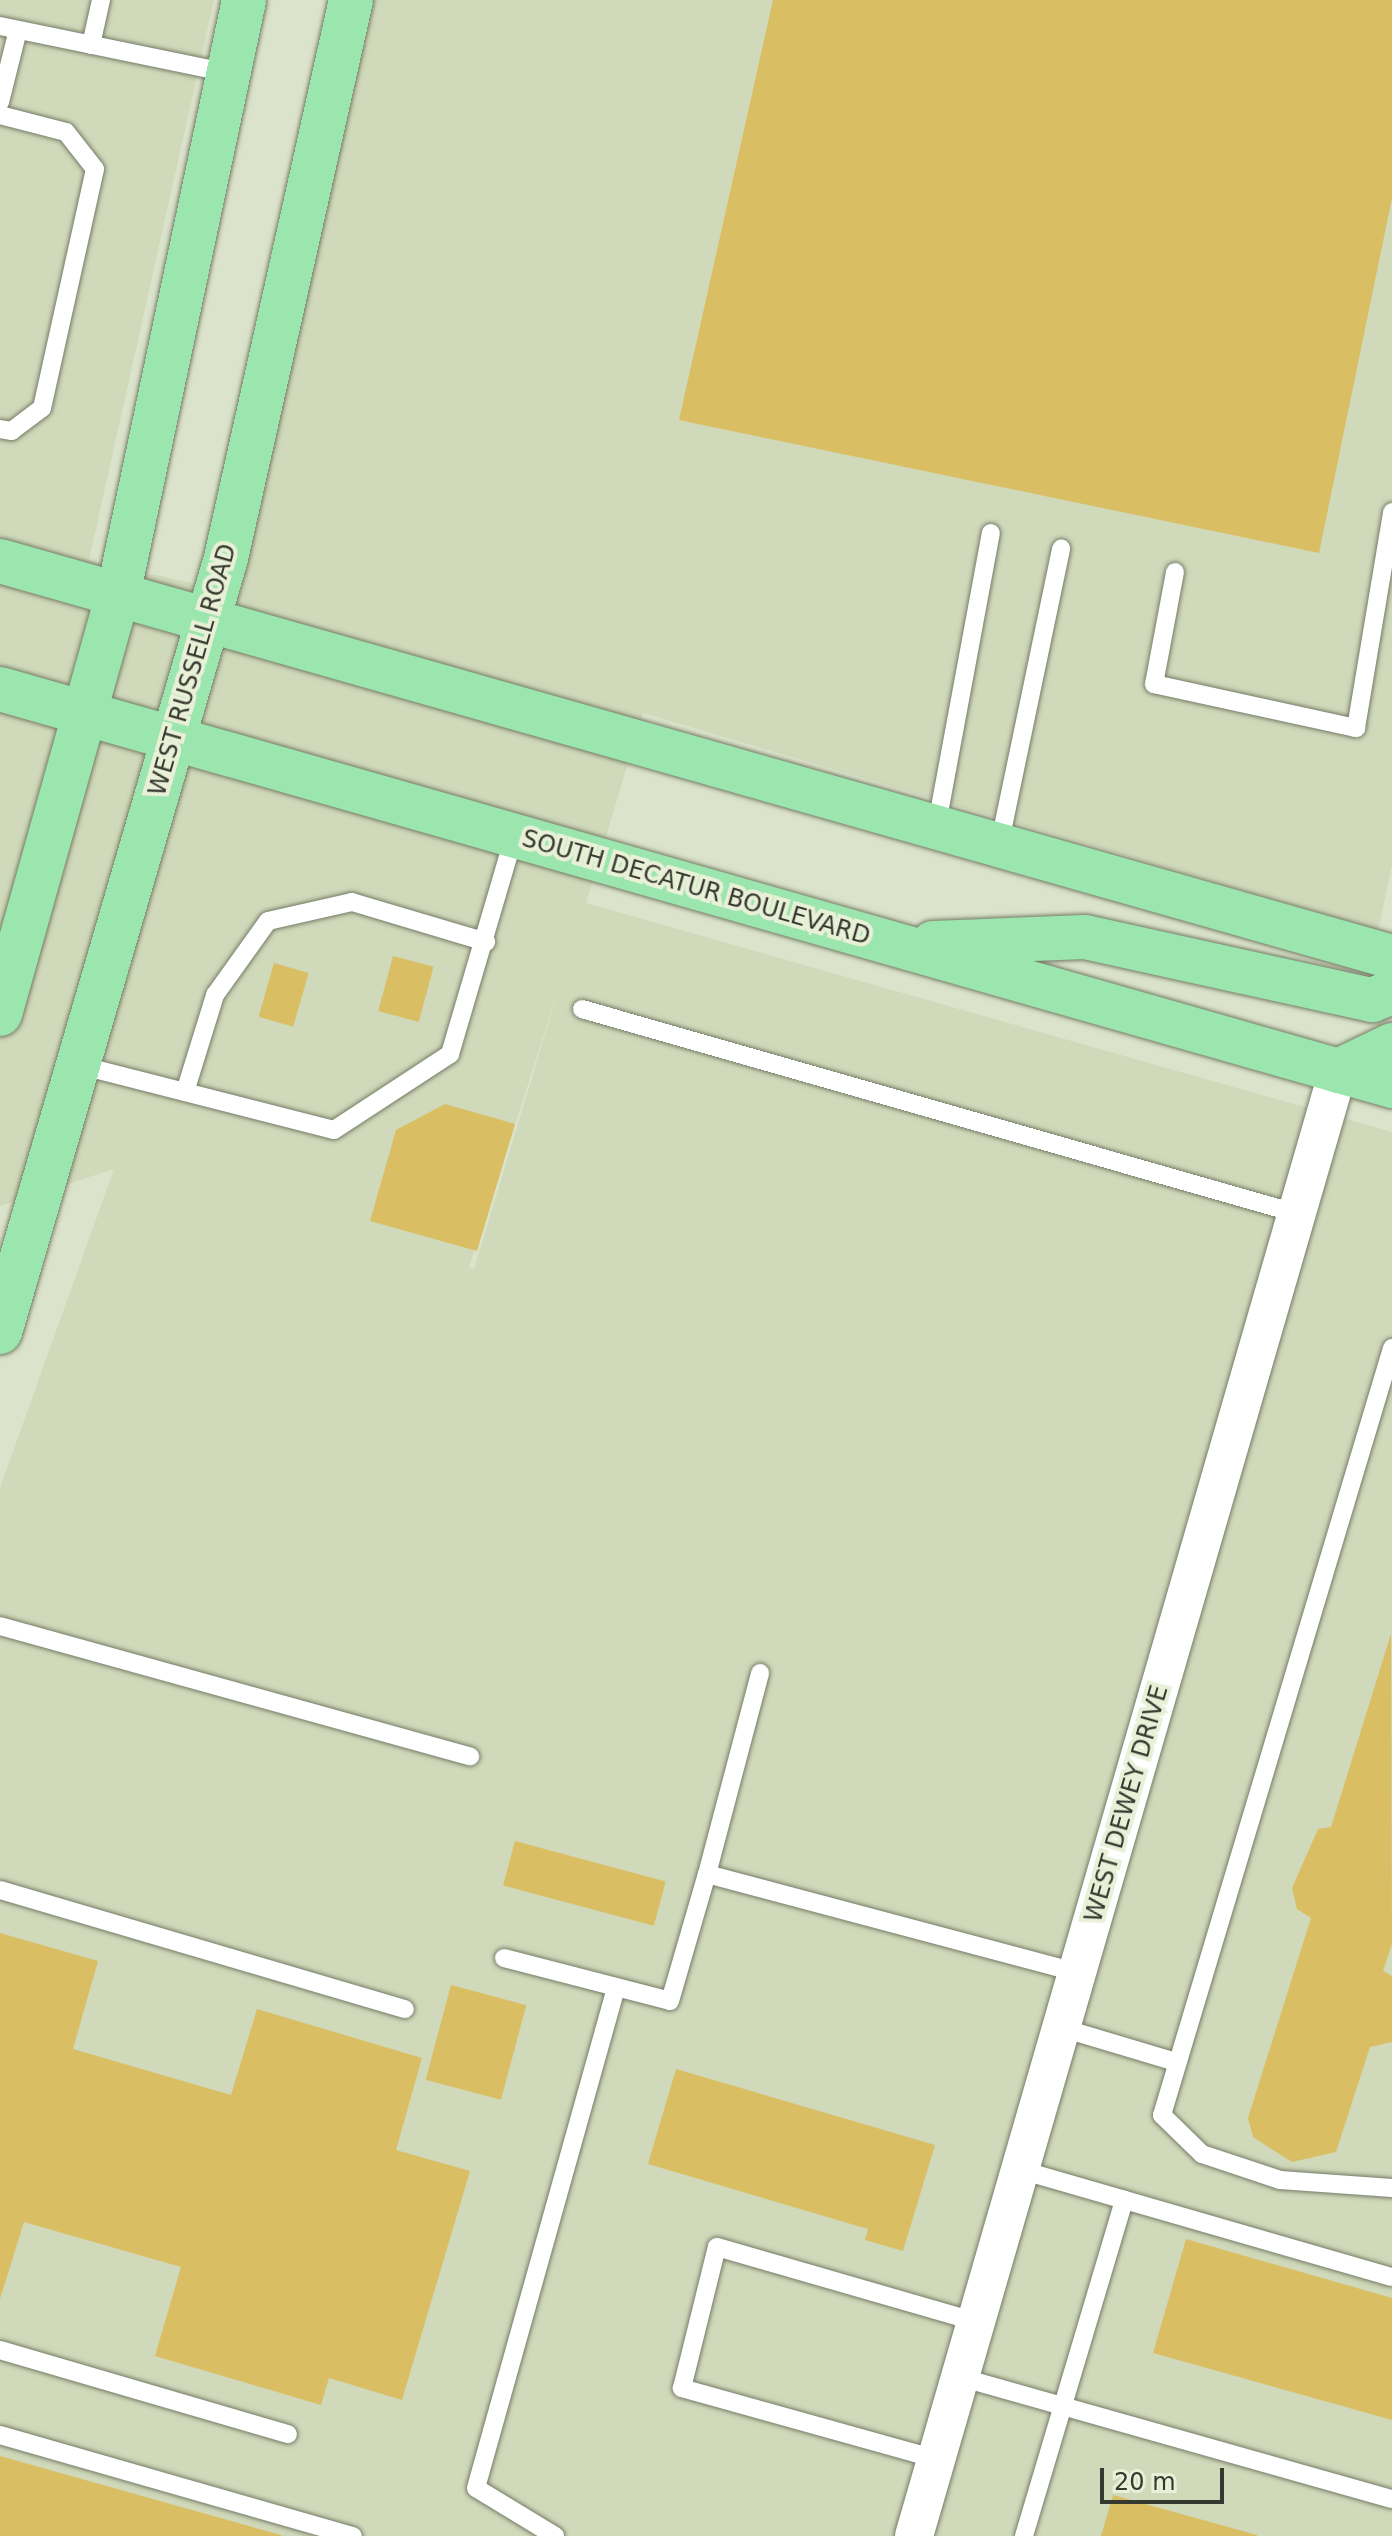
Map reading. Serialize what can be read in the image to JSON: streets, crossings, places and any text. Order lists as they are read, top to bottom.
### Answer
{
  "streets": {
    "main road": ["WEST RUSSELL ROAD", "SOUTH DECATUR BOULEVARD"],
    "street": ["WEST DEWEY DRIVE"]
  },
  "crossings": [
    ["WEST RUSSELL ROAD", "SOUTH DECATUR BOULEVARD"],
    ["SOUTH DECATUR BOULEVARD", "WEST DEWEY DRIVE"]
  ],
  "scale_bar": "20 m"
}
